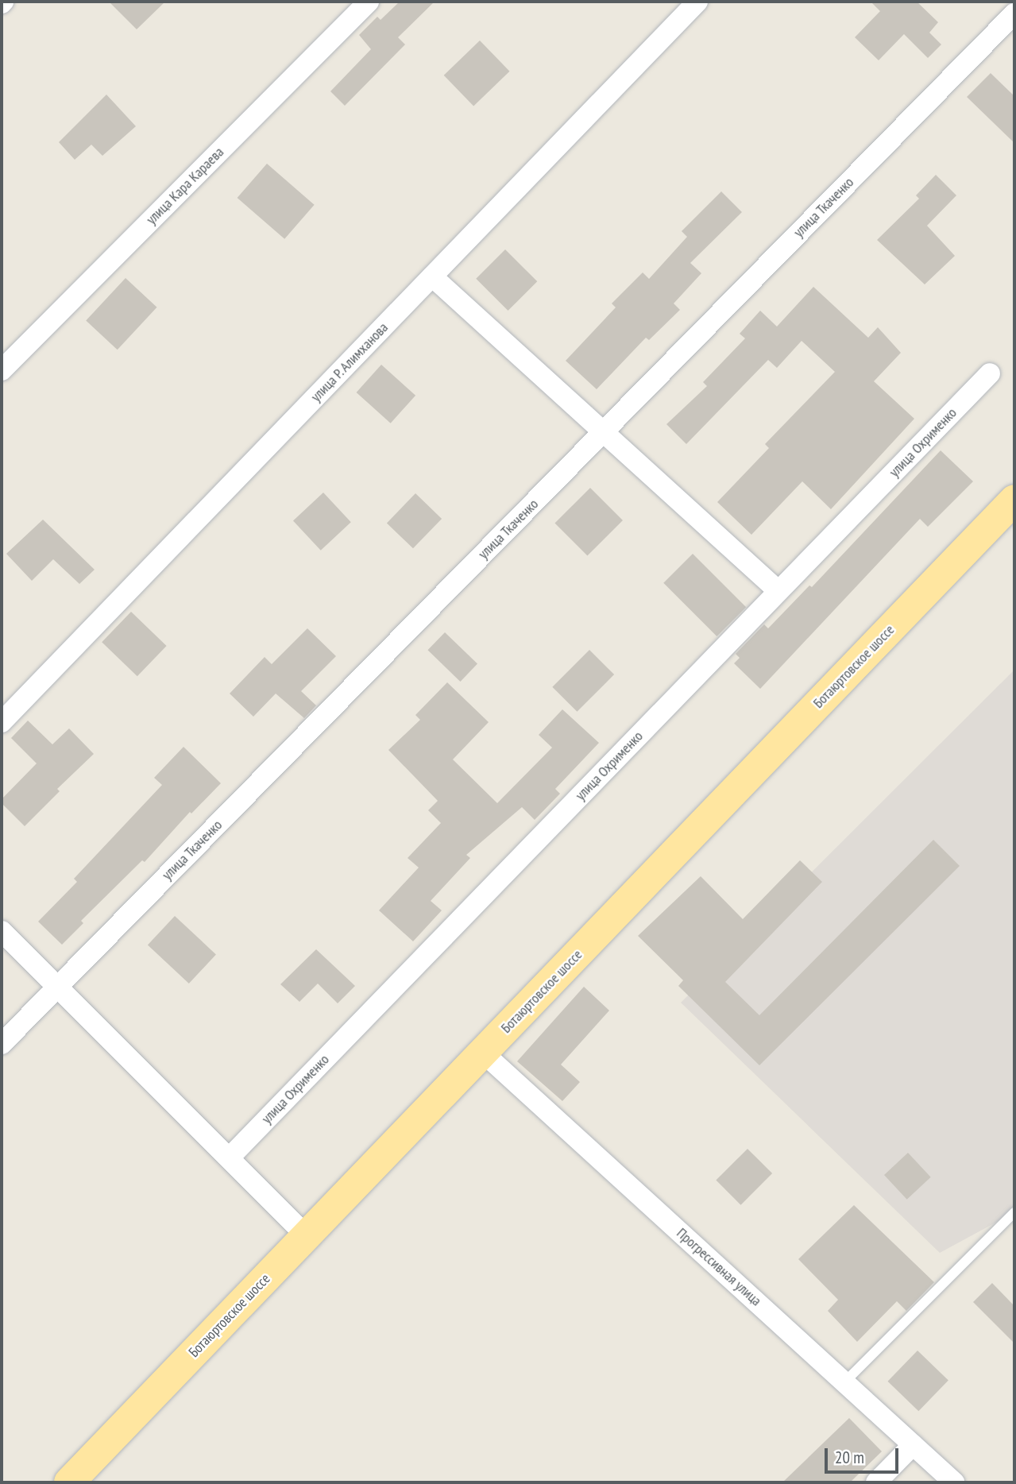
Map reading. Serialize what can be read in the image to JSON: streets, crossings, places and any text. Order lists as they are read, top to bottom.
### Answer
{
  "streets": {
    "main road": ["Ботаюртовское шоссе"],
    "street": [
      "улица Кара Караева",
      "улица Ткаченко",
      "улица Р. Алимханова",
      "улица Охрименко",
      "Прогрессивная улица"
    ]
  },
  "crossings": [
    ["Ботаюртовское шоссе", "Прогрессивная улица"]
  ],
  "scale_bar": "20 m"
}
